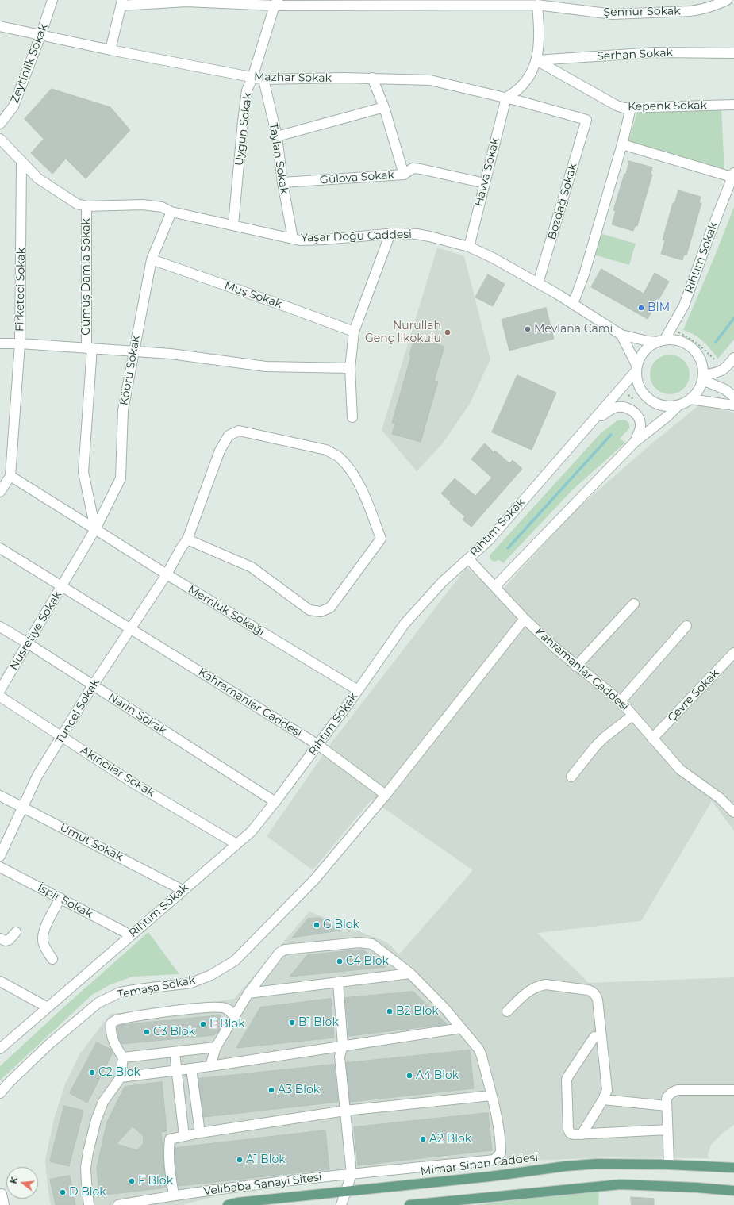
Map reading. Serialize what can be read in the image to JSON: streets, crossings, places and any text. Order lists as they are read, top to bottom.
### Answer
{
  "streets": {
    "main road": ["Mimar Sinan Caddesi"],
    "street": [
      "Şennur Sokak",
      "Serhan Sokak",
      "Zeytinlik Sokak",
      "Mazhar Sokak",
      "Kepenk Sokak",
      "Uygun Sokak",
      "Taylan Sokak",
      "Havva Sokak",
      "Gülova Sokak",
      "Bozdağ Sokak",
      "Yaşar Doğu Caddesi",
      "Rıhtım Sokak",
      "Gümüş Damla Sokak",
      "Firketeci Sokak",
      "Muş Sokak",
      "Köprü Sokak",
      "Memlük Sokağı",
      "Nusretiye Sokak",
      "Kahramanlar Caddesi",
      "Çevre Sokak",
      "Tuncel Sokak",
      "Narin Sokak",
      "Akıncılar Sokak",
      "Umut Sokak",
      "İspir Sokak",
      "Temaşa Sokak",
      "Velibaba Sanayi Sitesi"
    ]
  },
  "crossings": [
    ["Şennur Sokak", "Uygun Sokak"],
    ["Serhan Sokak", "Kepenk Sokak"],
    ["Zeytinlik Sokak", "Mazhar Sokak"],
    ["Mazhar Sokak", "Uygun Sokak"],
    ["Mazhar Sokak", "Taylan Sokak"],
    ["Mazhar Sokak", "Havva Sokak"],
    ["Mazhar Sokak", "Bozdağ Sokak"],
    ["Uygun Sokak", "Yaşar Doğu Caddesi"],
    ["Taylan Sokak", "Gülova Sokak"],
    ["Taylan Sokak", "Yaşar Doğu Caddesi"],
    ["Havva Sokak", "Gülova Sokak"],
    ["Havva Sokak", "Yaşar Doğu Caddesi"],
    ["Bozdağ Sokak", "Yaşar Doğu Caddesi"],
    ["Yaşar Doğu Caddesi", "Gümüş Damla Sokak"],
    ["Yaşar Doğu Caddesi", "Firketeci Sokak"],
    ["Yaşar Doğu Caddesi", "Köprü Sokak"],
    ["Rıhtım Sokak", "Memlük Sokağı"],
    ["Rıhtım Sokak", "Kahramanlar Caddesi"],
    ["Rıhtım Sokak", "Narin Sokak"],
    ["Rıhtım Sokak", "Akıncılar Sokak"],
    ["Rıhtım Sokak", "Umut Sokak"],
    ["Rıhtım Sokak", "İspir Sokak"],
    ["Gümüş Damla Sokak", "Firketeci Sokak"],
    ["Gümüş Damla Sokak", "Köprü Sokak"],
    ["Gümüş Damla Sokak", "Memlük Sokağı"],
    ["Firketeci Sokak", "Köprü Sokak"],
    ["Muş Sokak", "Köprü Sokak"],
    ["Köprü Sokak", "Memlük Sokağı"],
    ["Köprü Sokak", "Nusretiye Sokak"],
    ["Köprü Sokak", "Kahramanlar Caddesi"],
    ["Memlük Sokağı", "Tuncel Sokak"],
    ["Nusretiye Sokak", "Kahramanlar Caddesi"],
    ["Nusretiye Sokak", "Narin Sokak"],
    ["Kahramanlar Caddesi", "Çevre Sokak"],
    ["Kahramanlar Caddesi", "Tuncel Sokak"],
    ["Kahramanlar Caddesi", "Temaşa Sokak"],
    ["Tuncel Sokak", "Narin Sokak"],
    ["Tuncel Sokak", "Akıncılar Sokak"],
    ["Tuncel Sokak", "Umut Sokak"]
  ],
  "places": [
    "BİM",
    "Mevlana Cami",
    "Nurullah Genç İlkokulu",
    "G Blok",
    "C4 Blok",
    "B2 Blok",
    "B1 Blok",
    "E Blok",
    "C3 Blok",
    "C2 Blok",
    "A4 Blok",
    "A3 Blok",
    "A2 Blok",
    "A1 Blok",
    "F Blok",
    "D Blok"
  ],
  "north": "left"
}
